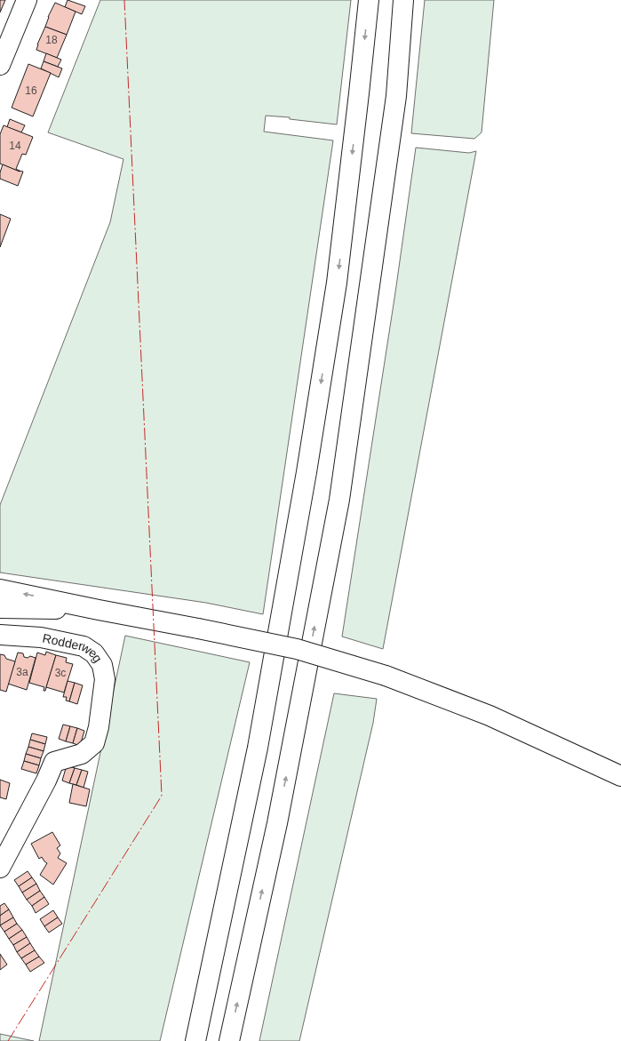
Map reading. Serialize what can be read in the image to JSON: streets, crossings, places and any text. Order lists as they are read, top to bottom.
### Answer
{
  "streets": {
    "main road": ["Rodderweg"]
  },
  "house_numbers": [
    "18",
    "16",
    "14",
    "3a",
    "3c"
  ]
}
